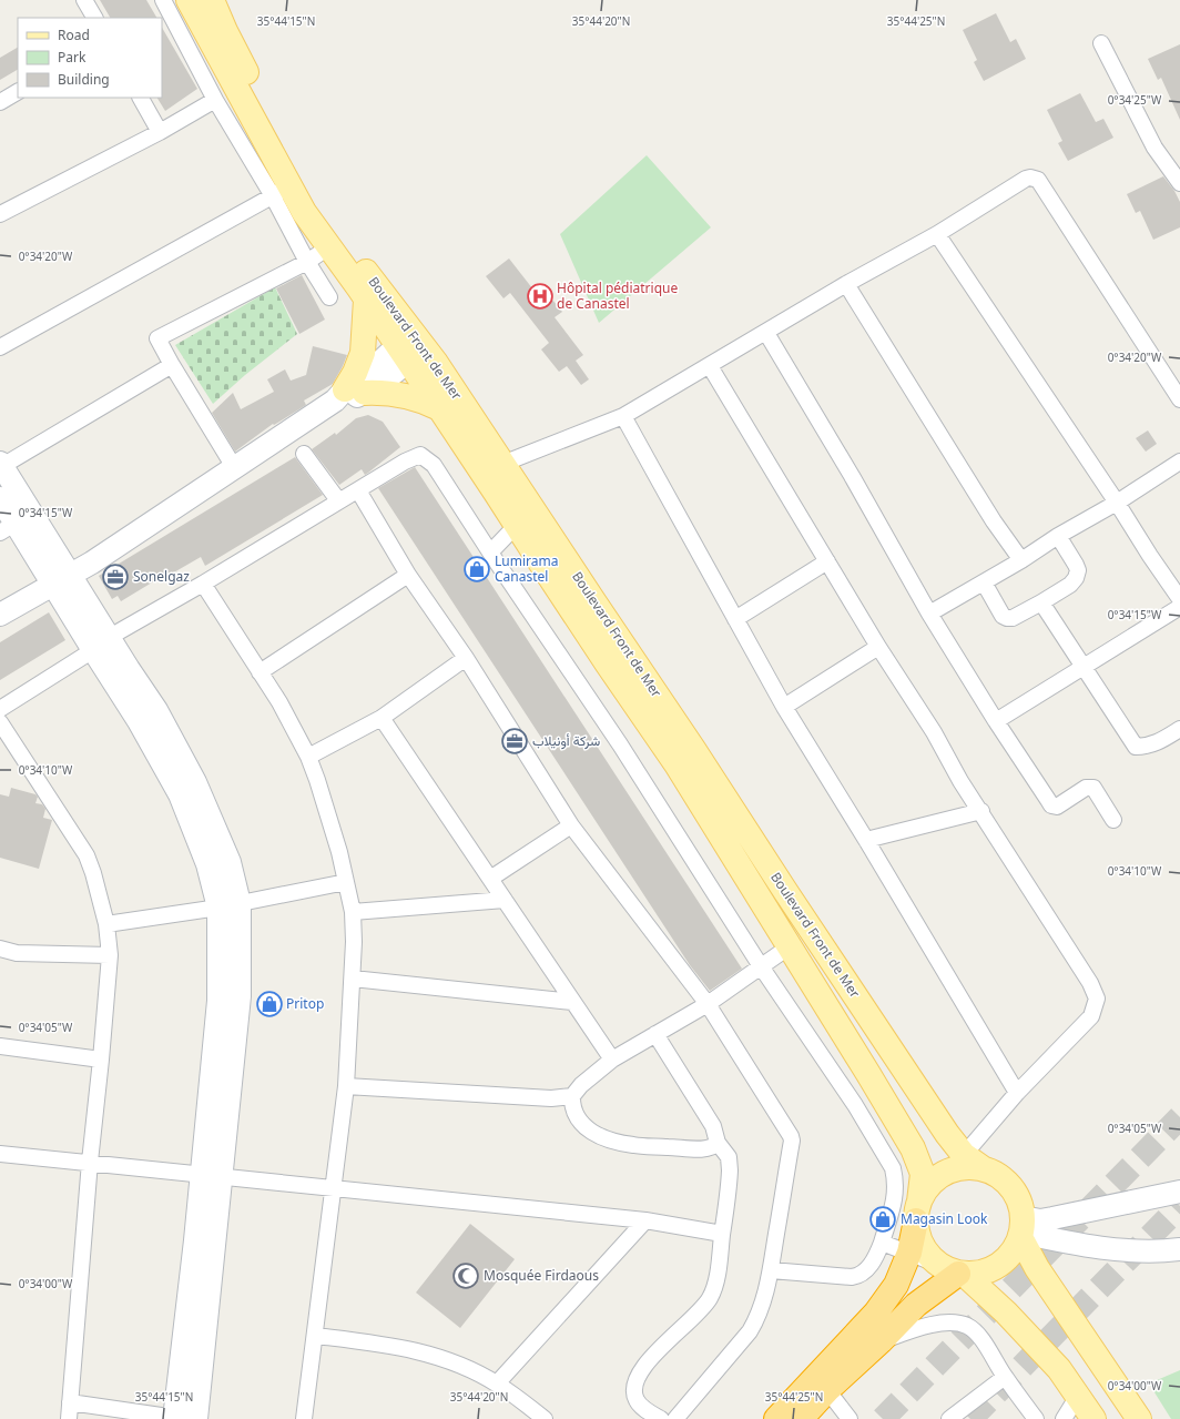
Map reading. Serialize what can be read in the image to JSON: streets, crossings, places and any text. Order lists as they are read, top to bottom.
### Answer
{
  "streets": {
    "main road": ["Boulevard Front de Mer"]
  },
  "places": {
    "hospital": ["Hôpital pédiatrique de Canastel"],
    "shop": ["Lumirama Canastel", "Pritop", "Magasin Look"],
    "office": ["Sonelgaz", "شركة أونيلاب"],
    "mosque": ["Mosquée Firdaous"]
  },
  "legend": ["Road", "Park", "Building"],
  "coordinates": [
    "35°44'15\"N",
    "35°44'20\"N",
    "35°44'25\"N",
    "0°34'25\"W",
    "0°34'20\"W",
    "0°34'15\"W",
    "0°34'10\"W",
    "0°34'05\"W",
    "0°34'00\"W"
  ]
}
